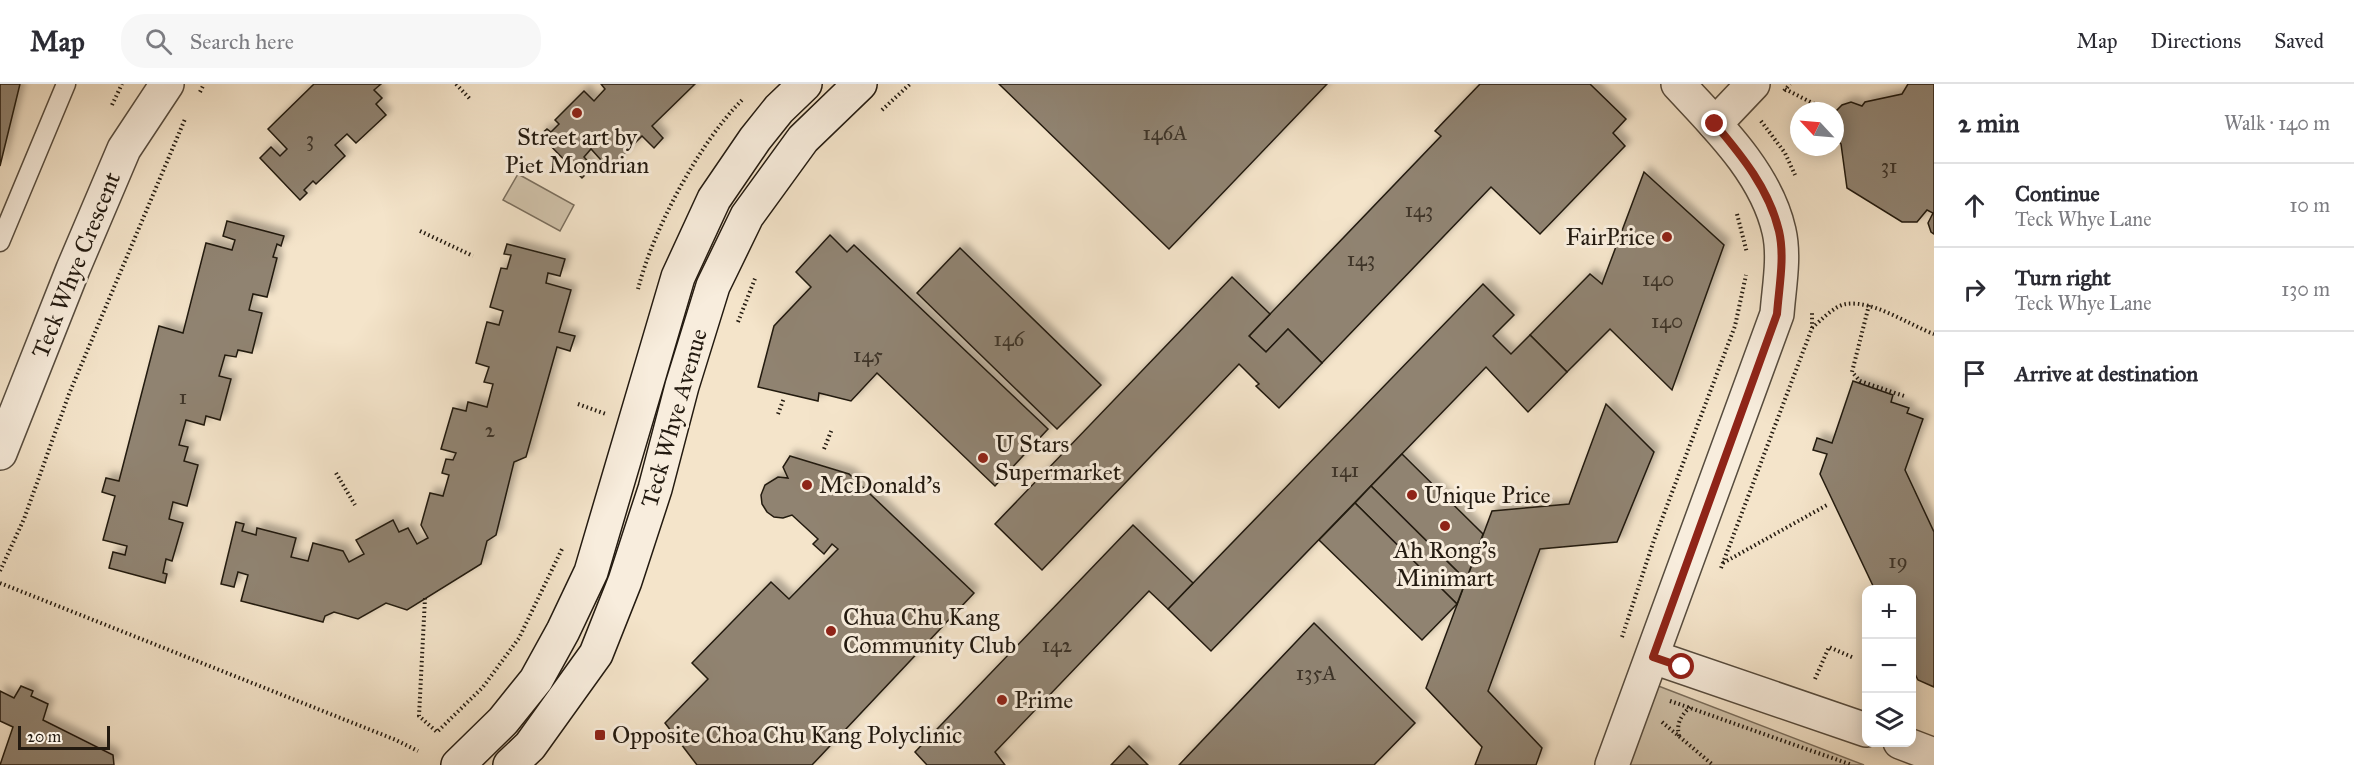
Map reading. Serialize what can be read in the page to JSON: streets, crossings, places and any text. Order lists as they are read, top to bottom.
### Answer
{
  "streets": {
    "main road": ["Teck Whye Crescent", "Teck Whye Avenue"]
  },
  "places": {
    "other": [
      "Street art by Piet Mondrian",
      "FairPrice",
      "U Stars Supermarket",
      "McDonald's",
      "Unique Price",
      "Ah Rong's Minimart",
      "Chua Chu Kang Community Club",
      "Prime"
    ],
    "transit": ["Opposite Choa Chu Kang Polyclinic"]
  },
  "house_numbers": [
    "146A",
    "3",
    "31",
    "143",
    "143",
    "140",
    "140",
    "146",
    "145",
    "1",
    "2",
    "141",
    "19",
    "142",
    "135A"
  ],
  "scale_bar": "20 m",
  "north": "top left",
  "page": {
    "header": "Map",
    "search": "Search here",
    "nav": ["Map", "Directions", "Saved"],
    "heading": ["2 min", "Walk · 140 m"],
    "list": [
      ["Continue", "Teck Whye Lane", "10 m"],
      ["Turn right", "Teck Whye Lane", "130 m"],
      "Arrive at destination"
    ],
    "map_buttons": ["+", "−"],
    "scale": "20 m"
  }
}
